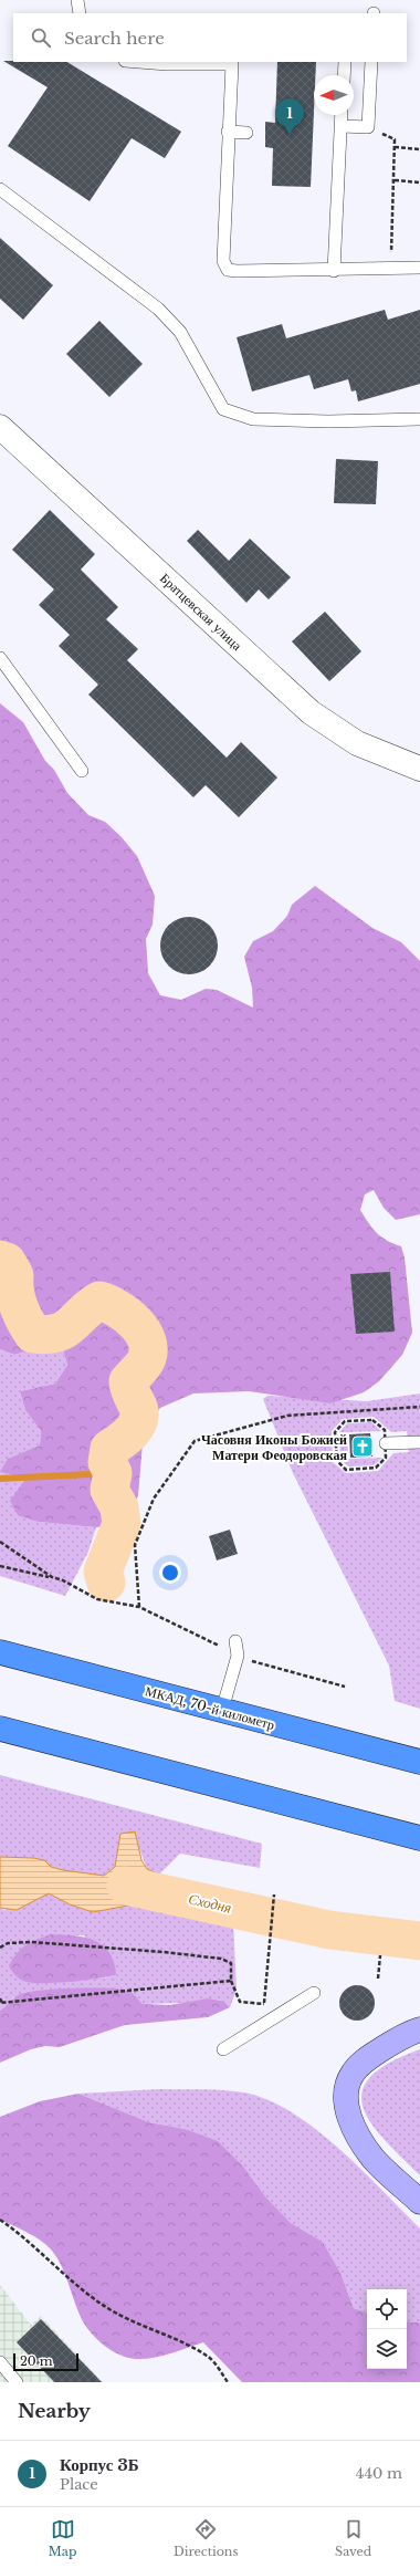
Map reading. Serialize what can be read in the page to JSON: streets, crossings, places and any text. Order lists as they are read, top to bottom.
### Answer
{
  "streets": {
    "highway": ["МКАД, 70-й километр"],
    "street": ["Братцевская улица"]
  },
  "water": ["Сходня"],
  "places": {
    "church": ["Часовня Иконы Божией Матери Феодоровская"]
  },
  "scale_bar": "20 m",
  "north": "left",
  "page": {
    "search": "Search here",
    "pins": "1",
    "scale": "20 m",
    "heading": "Nearby",
    "list": [
      {
        "mark": "1",
        "name": "Корпус 3Б",
        "note": "Place",
        "value": "440 m"
      }
    ],
    "nav": ["Map", "Directions", "Saved"]
  }
}
